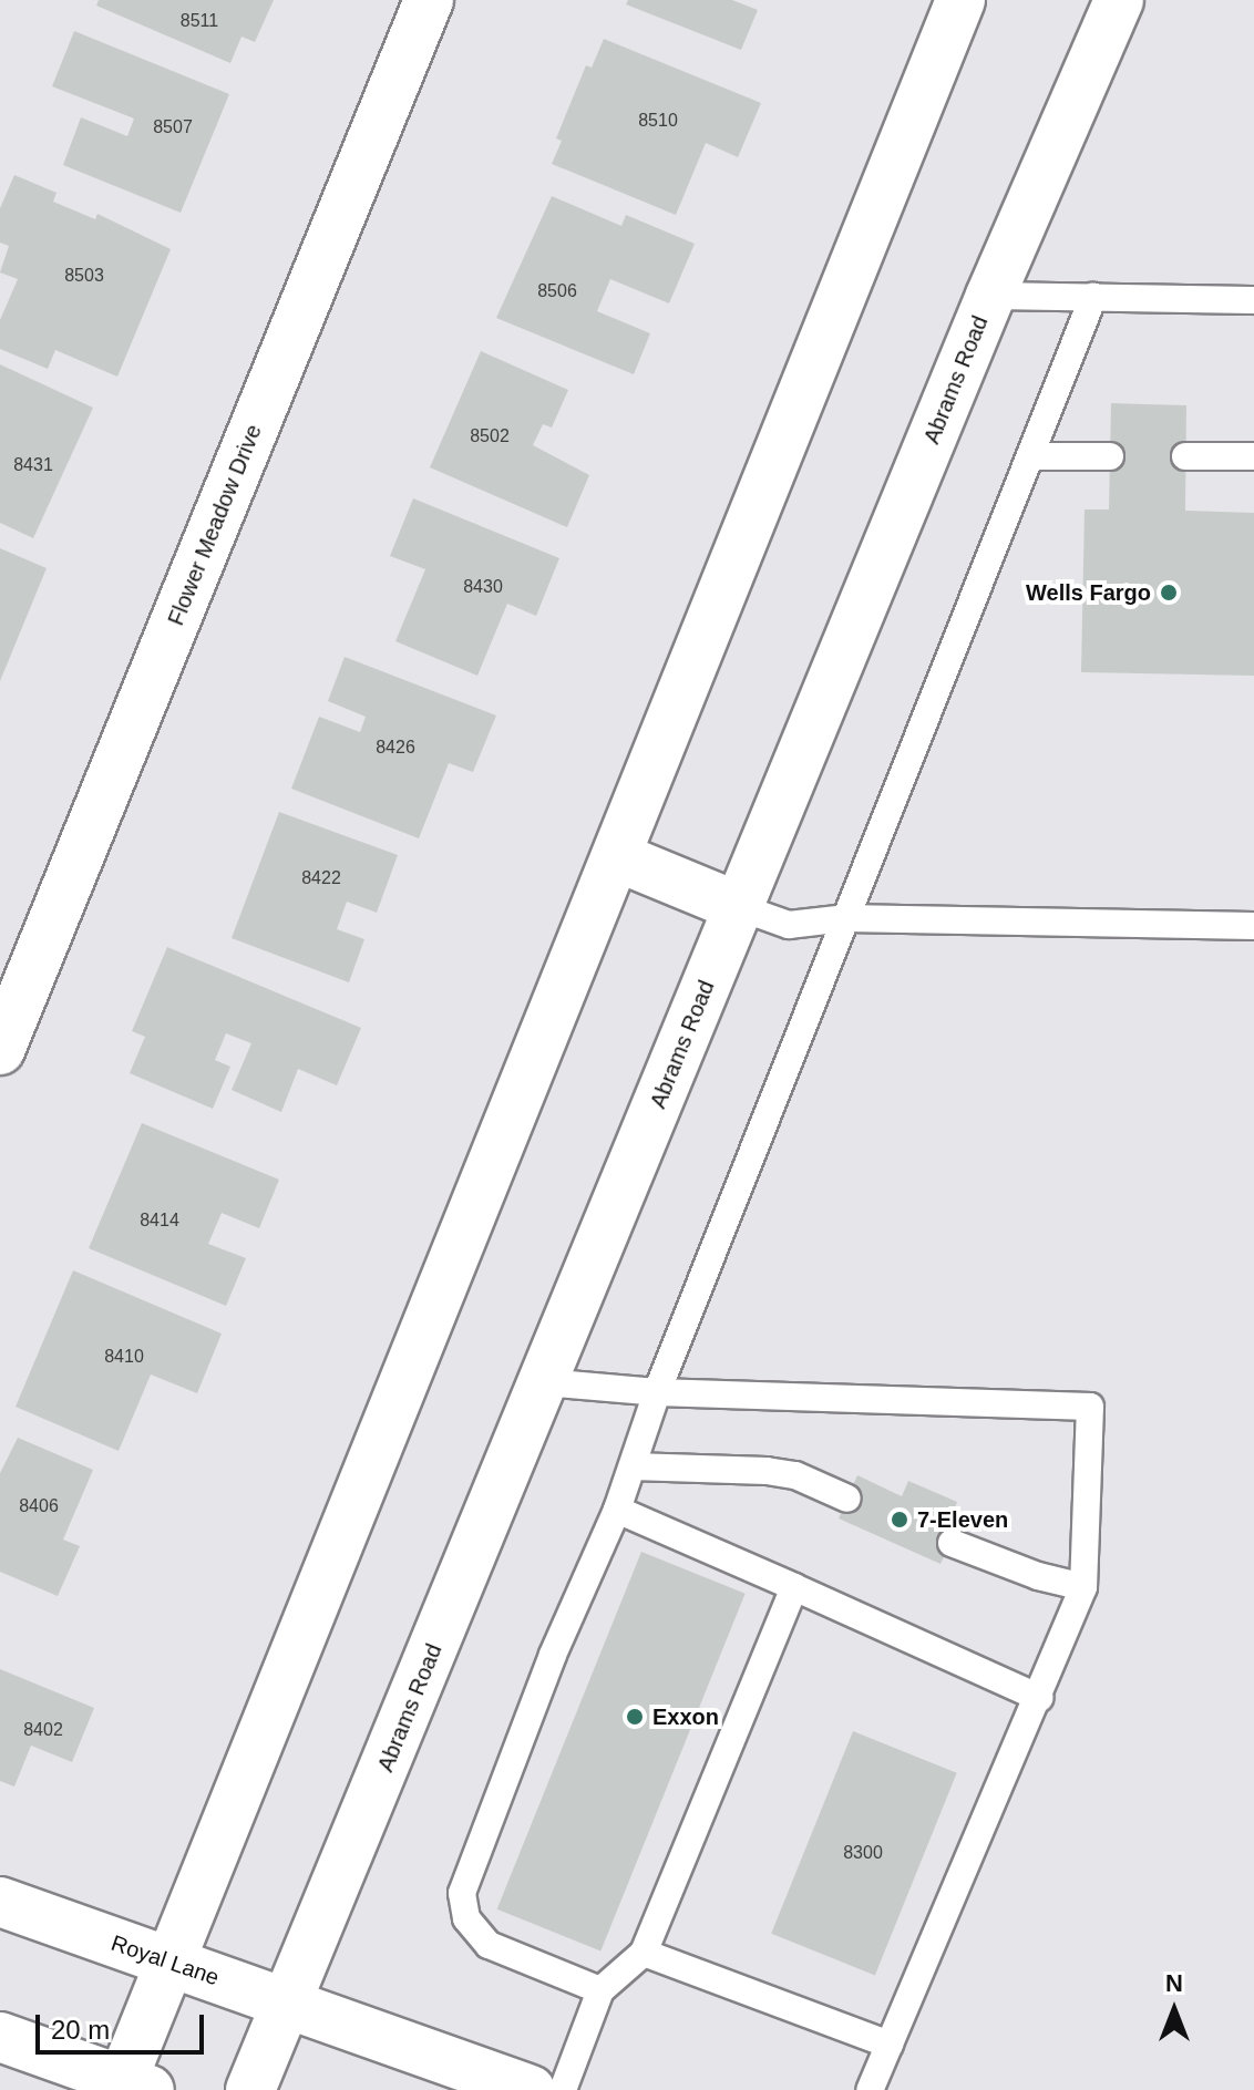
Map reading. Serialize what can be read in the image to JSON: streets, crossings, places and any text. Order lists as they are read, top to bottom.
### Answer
{
  "streets": {
    "main road": ["Abrams Road", "Flower Meadow Drive", "Royal Lane"]
  },
  "crossings": [
    ["Abrams Road", "Royal Lane"]
  ],
  "places": ["Wells Fargo", "7-Eleven", "Exxon"],
  "house_numbers": [
    "8511",
    "8510",
    "8507",
    "8503",
    "8506",
    "8502",
    "8431",
    "8430",
    "8426",
    "8422",
    "8414",
    "8410",
    "8406",
    "8402",
    "8300"
  ],
  "scale_bar": "20 m",
  "north": "top"
}
